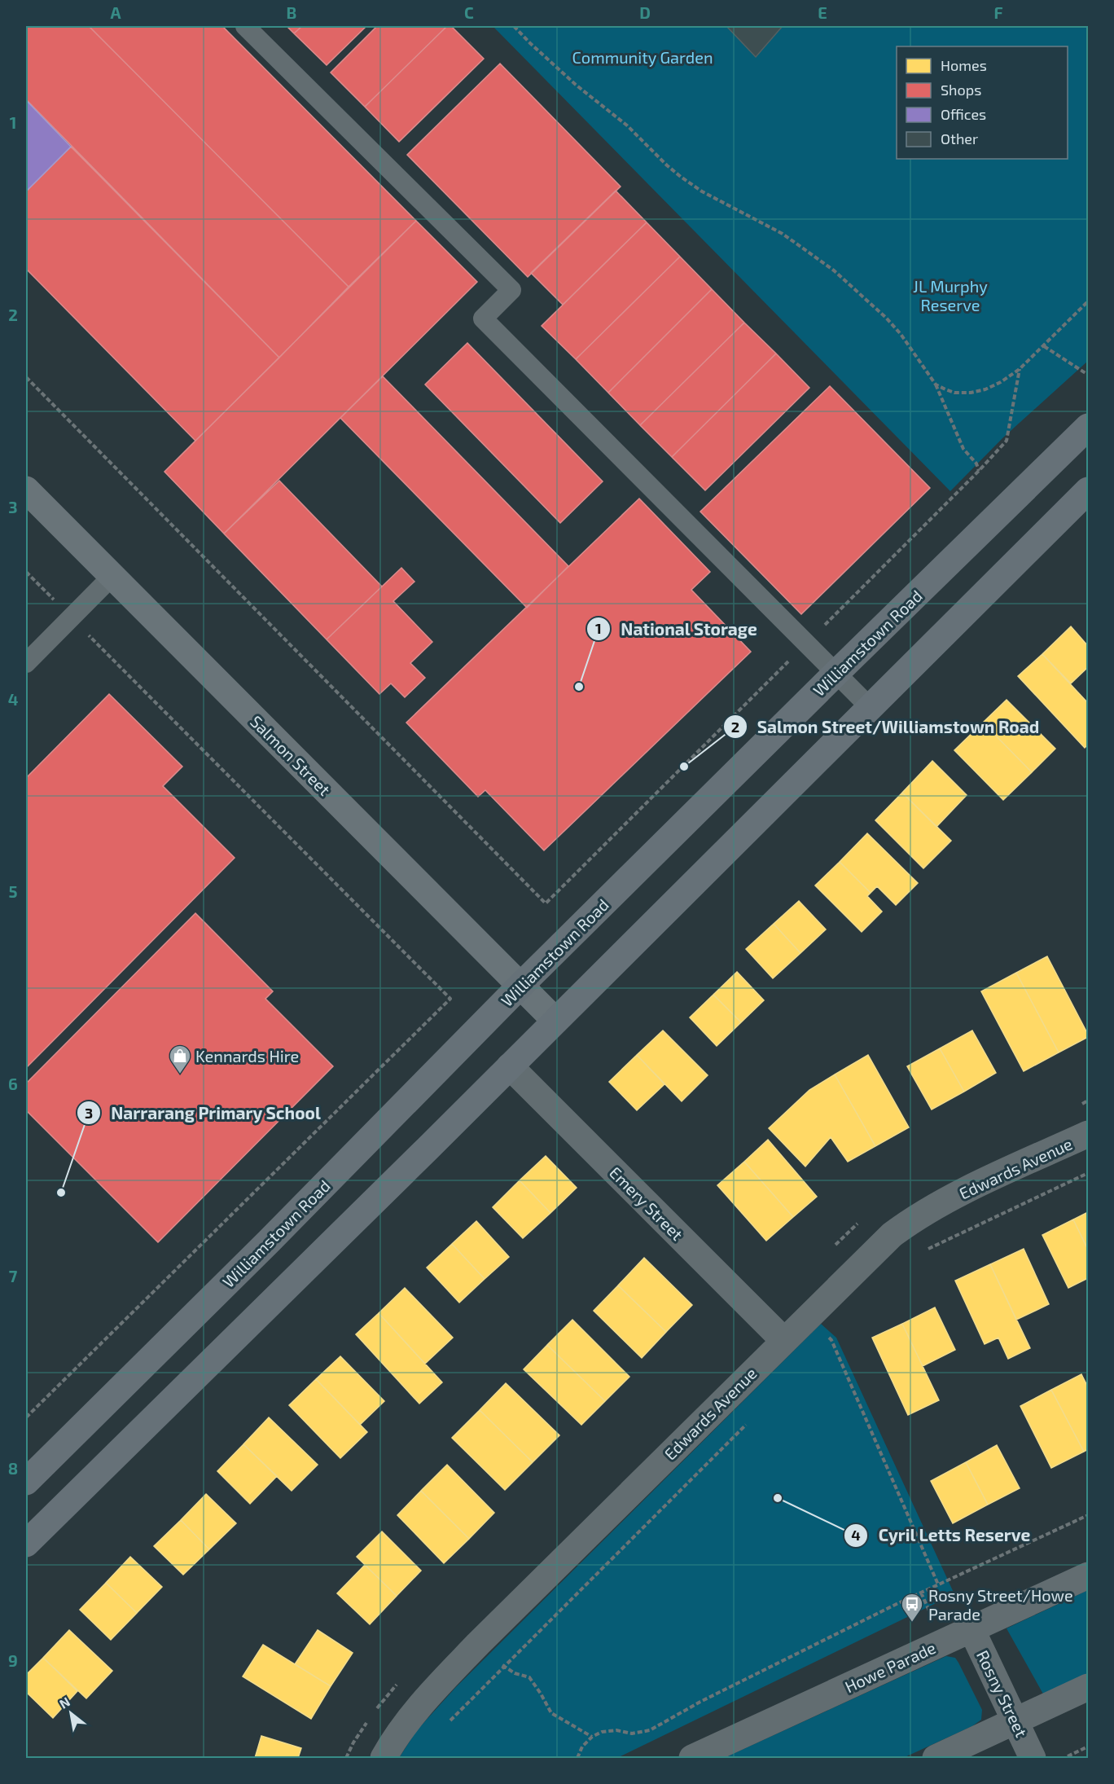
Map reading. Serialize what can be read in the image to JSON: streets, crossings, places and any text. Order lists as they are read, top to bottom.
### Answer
{
  "streets": {
    "main road": ["Williamstown Road"],
    "street": [
      "Salmon Street",
      "Edwards Avenue",
      "Emery Street",
      "Howe Parade",
      "Rosny Street"
    ]
  },
  "crossings": [
    ["Williamstown Road", "Salmon Street"],
    ["Edwards Avenue", "Emery Street"],
    ["Howe Parade", "Rosny Street"]
  ],
  "parks": ["Community Garden", "JL Murphy Reserve"],
  "places": {
    "other": [
      "National Storage",
      "Salmon Street/Williamstown Road",
      "Narrarang Primary School",
      "Cyril Letts Reserve"
    ],
    "shop": ["Kennards Hire"],
    "bus stop": ["Rosny Street/Howe Parade"]
  },
  "legend": [
    "Homes",
    "Shops",
    "Offices",
    "Other"
  ],
  "north": "top left",
  "grid": {
    "columns": [
      "A",
      "B",
      "C",
      "D",
      "E",
      "F"
    ],
    "rows": [
      "1",
      "2",
      "3",
      "4",
      "5",
      "6",
      "7",
      "8",
      "9"
    ]
  }
}
